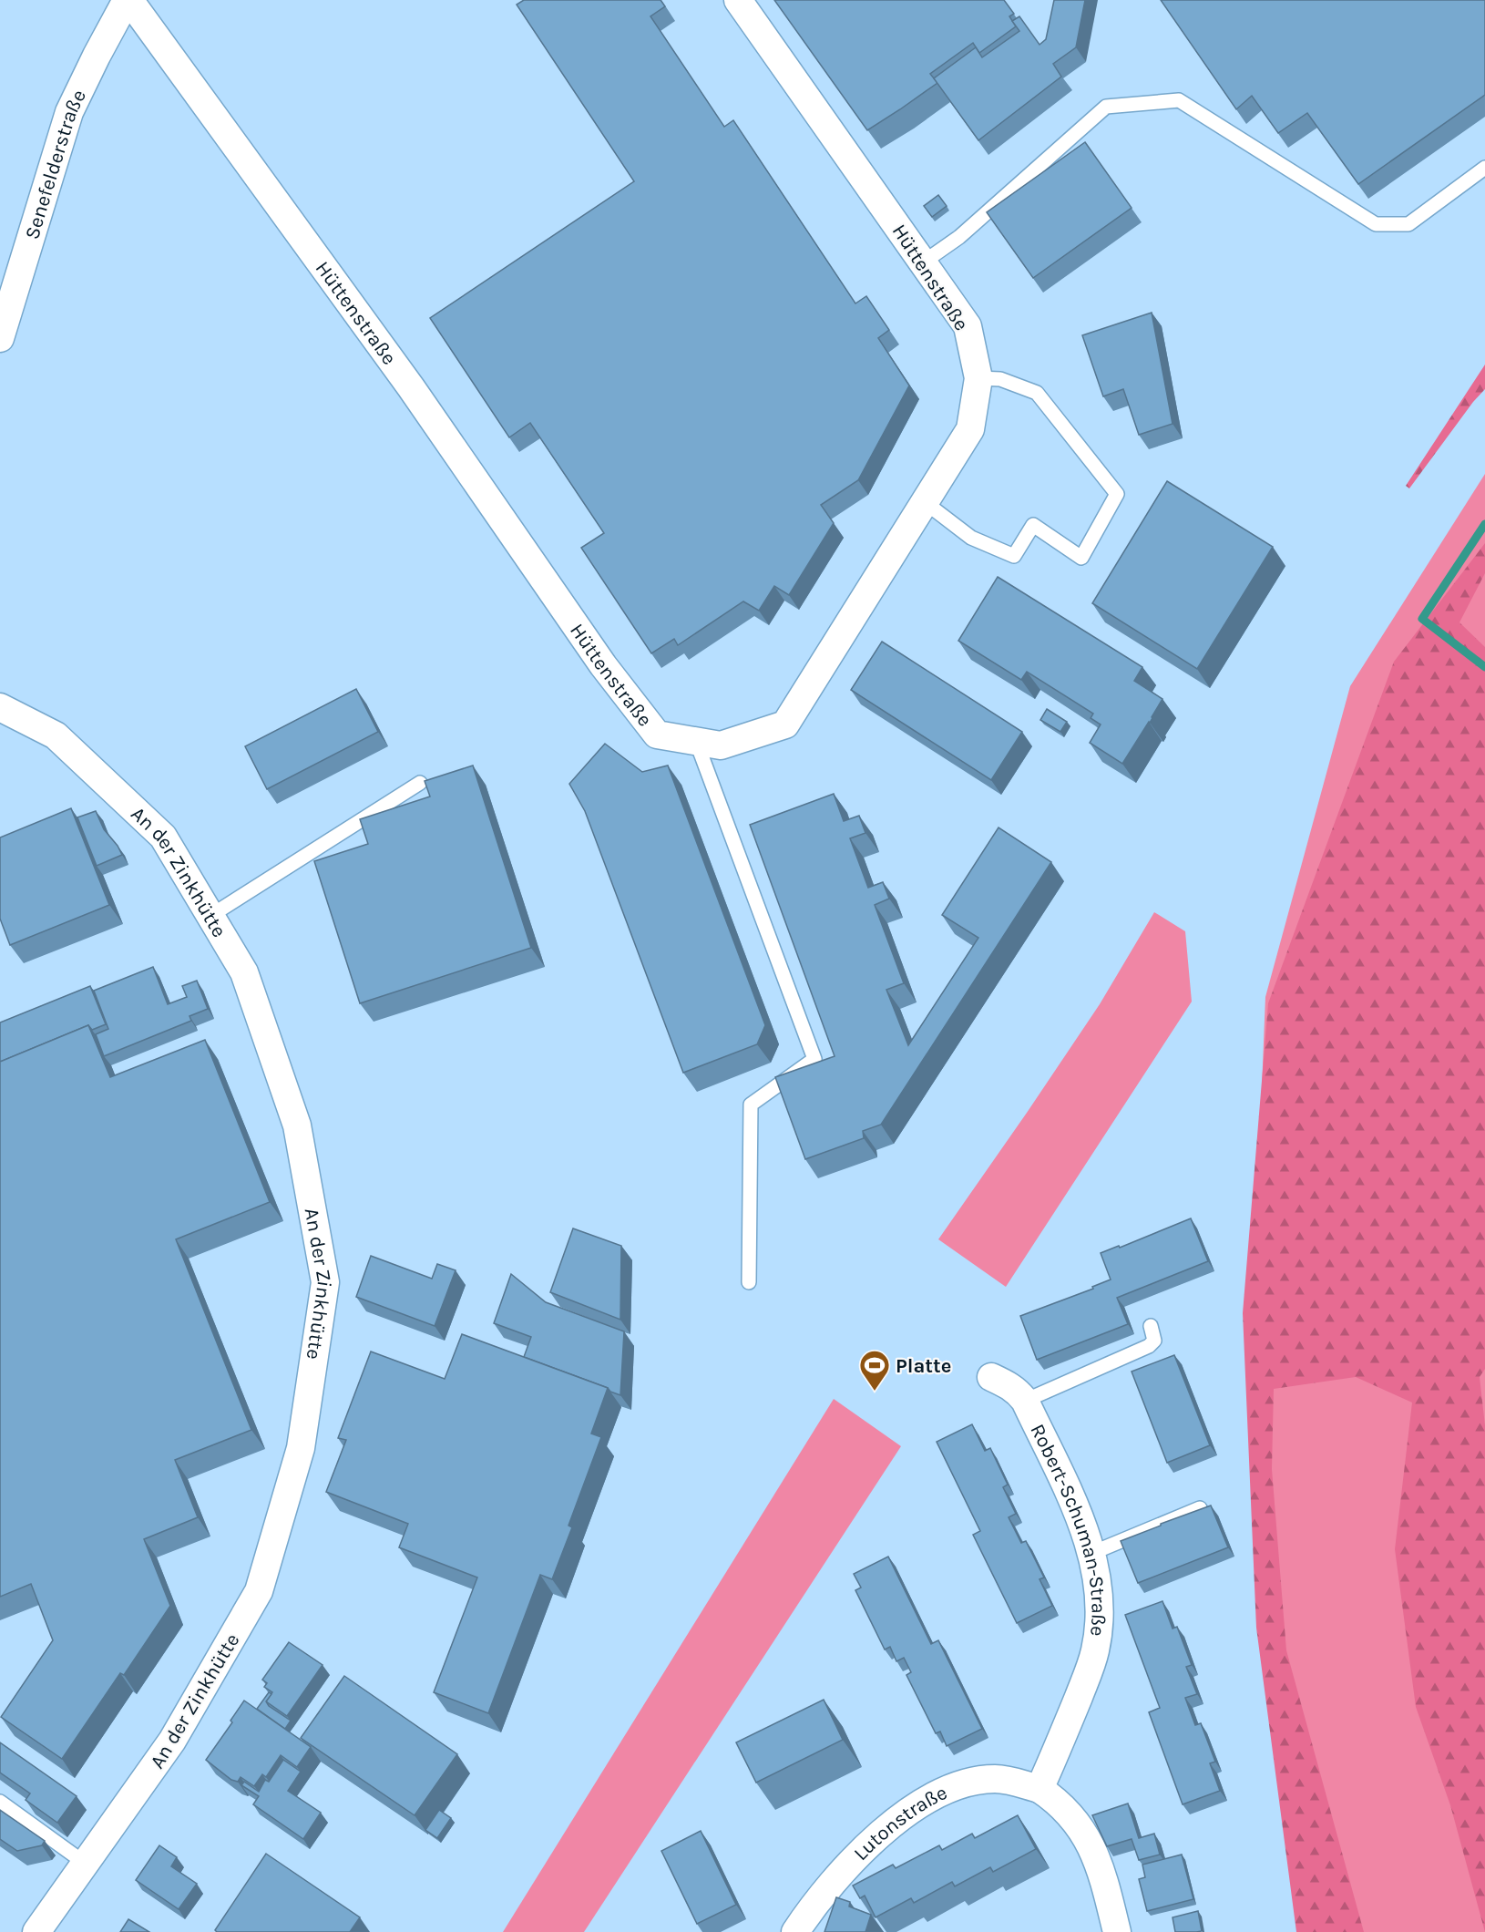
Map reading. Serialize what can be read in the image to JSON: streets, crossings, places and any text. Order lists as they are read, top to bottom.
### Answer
{
  "streets": {
    "street": [
      "Senefelderstraße",
      "Hüttenstraße",
      "An der Zinkhütte",
      "Robert-Schuman-Straße",
      "Lutonstraße"
    ]
  },
  "crossings": [
    ["Senefelderstraße", "Hüttenstraße"],
    ["Robert-Schuman-Straße", "Lutonstraße"]
  ],
  "places": {
    "sports": ["Platte"]
  }
}
